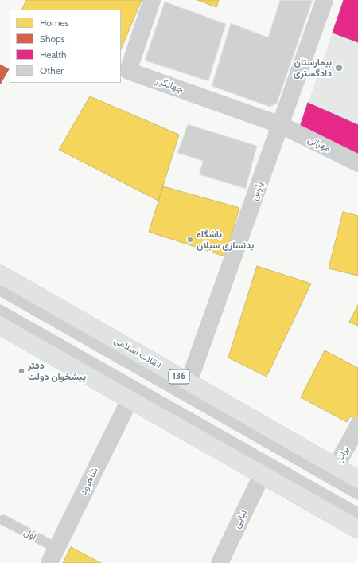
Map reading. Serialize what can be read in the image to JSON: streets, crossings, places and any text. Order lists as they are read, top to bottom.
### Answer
{
  "streets": {
    "main road": ["انقلاب اسلامی", "136"],
    "street": [
      "جهانگیر",
      "مهرانی",
      "پارس",
      "براتی",
      "شاهرود",
      "نیایی"
    ],
    "lane": ["اول"]
  },
  "crossings": [
    ["جهانگیر", "مهرانی"],
    ["جهانگیر", "پارس"],
    ["مهرانی", "پارس"],
    ["پارس", "انقلاب اسلامی"],
    ["انقلاب اسلامی", "براتی"],
    ["شاهرود", "اول"]
  ],
  "places": ["بیمارستان دادگستری", "باشگاه بدنسازی سبلان", "دفتر پیشخوان دولت"],
  "legend": [
    "Homes",
    "Shops",
    "Health",
    "Other"
  ]
}
